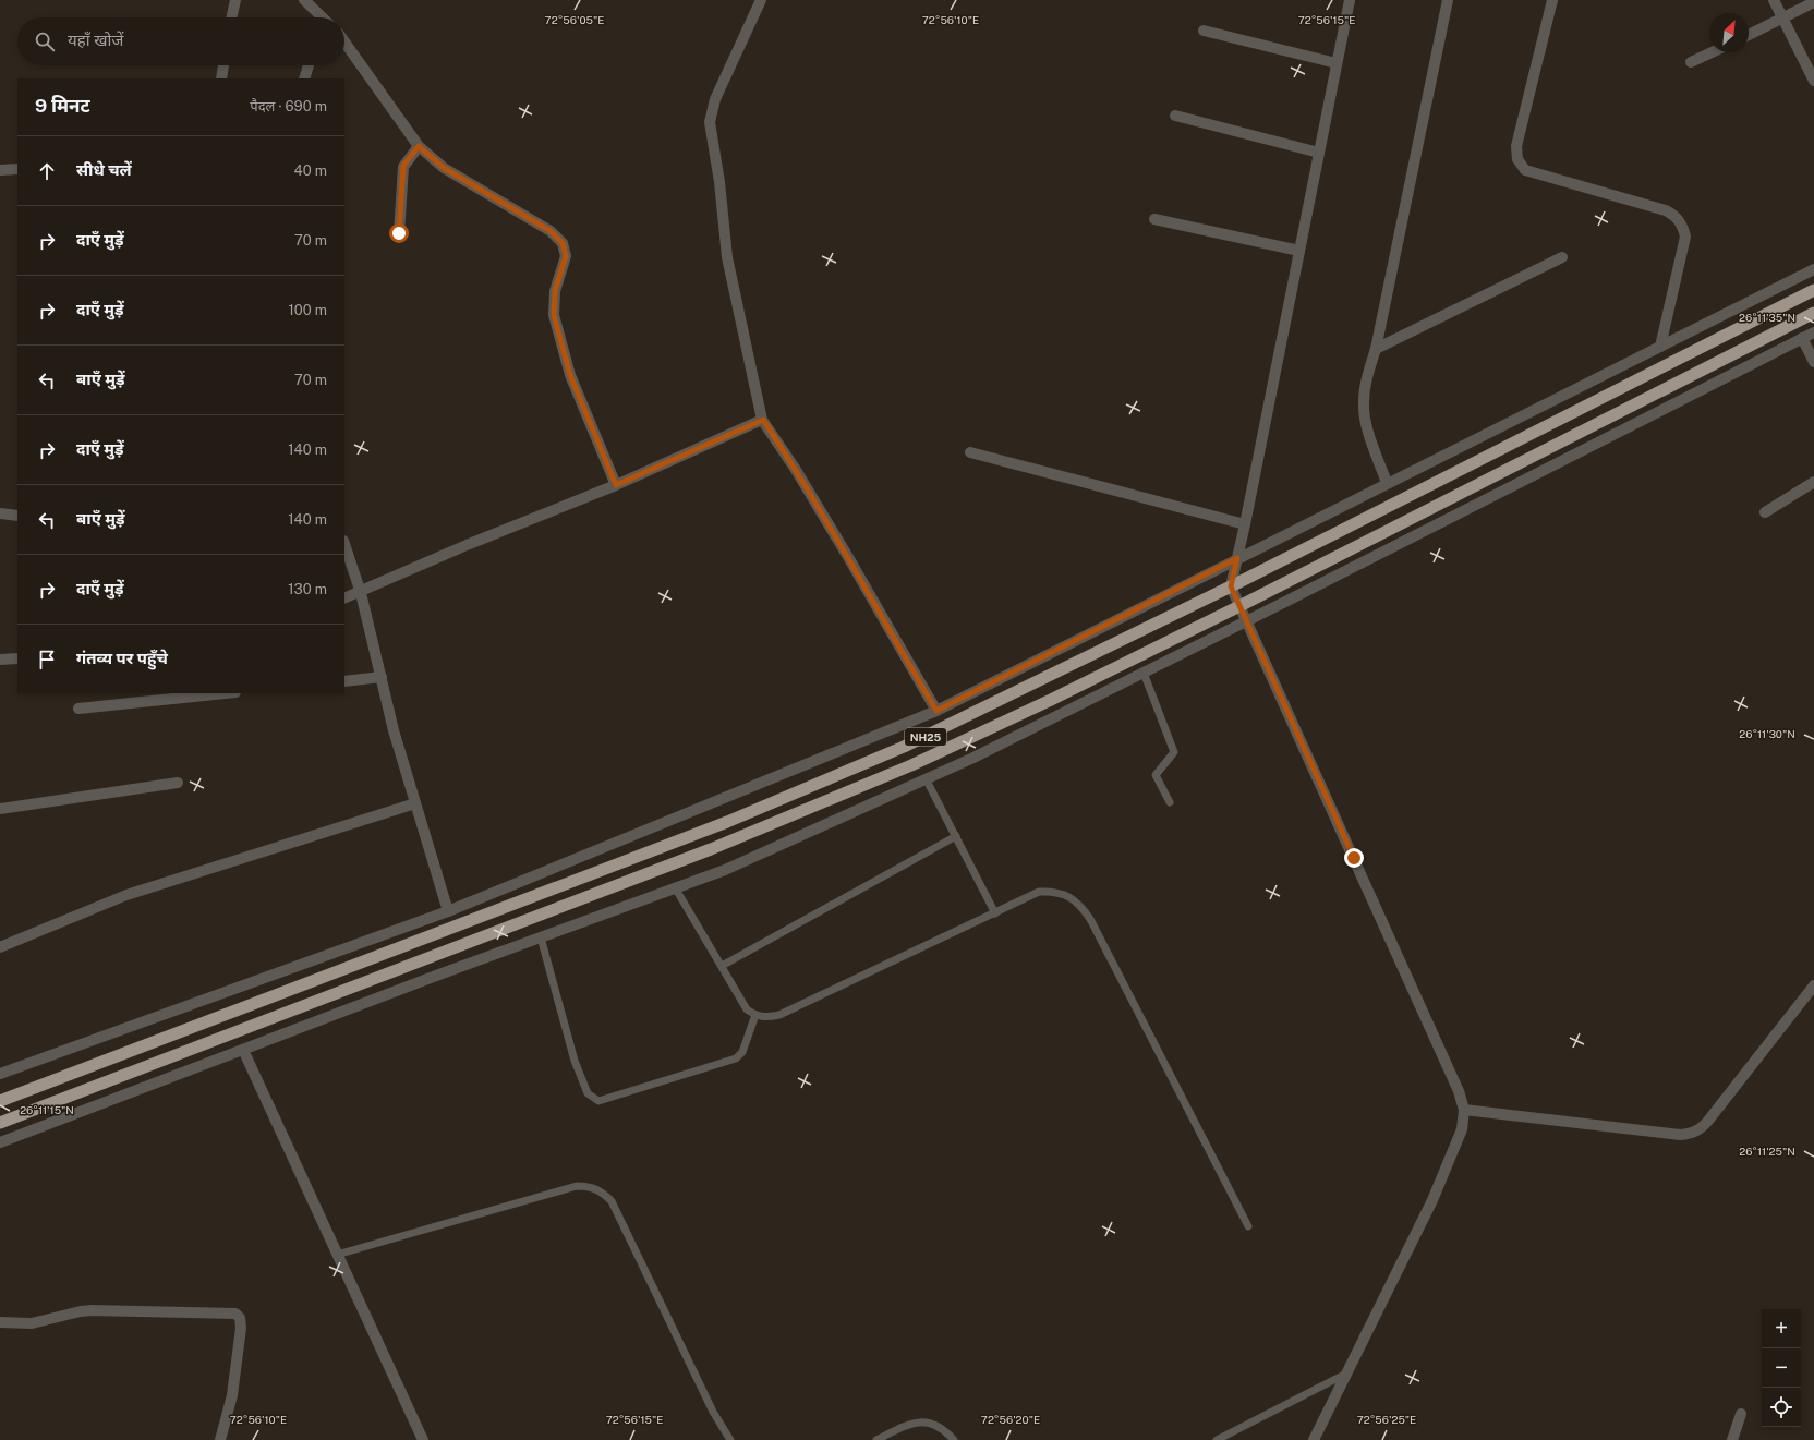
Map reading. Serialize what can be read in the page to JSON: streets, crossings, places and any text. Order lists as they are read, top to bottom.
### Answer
{
  "streets": {
    "highway": ["NH25"]
  },
  "north": "top right",
  "page": {
    "search": "यहाँ खोजें",
    "heading": ["9 मिनट", "पैदल · 690 m"],
    "list": [
      ["सीधे चलें", "40 m"],
      ["दाएँ मुड़ें", "70 m"],
      ["दाएँ मुड़ें", "100 m"],
      ["बाएँ मुड़ें", "70 m"],
      ["दाएँ मुड़ें", "140 m"],
      ["बाएँ मुड़ें", "140 m"],
      ["दाएँ मुड़ें", "130 m"],
      "गंतव्य पर पहुँचे"
    ],
    "map_buttons": ["+", "−"]
  },
  "coordinates": [
    "72°56'05\"E",
    "72°56'10\"E",
    "72°56'15\"E",
    "26°11'35\"N",
    "26°11'30\"N",
    "26°11'15\"N",
    "26°11'25\"N",
    "72°56'20\"E",
    "72°56'25\"E"
  ]
}
